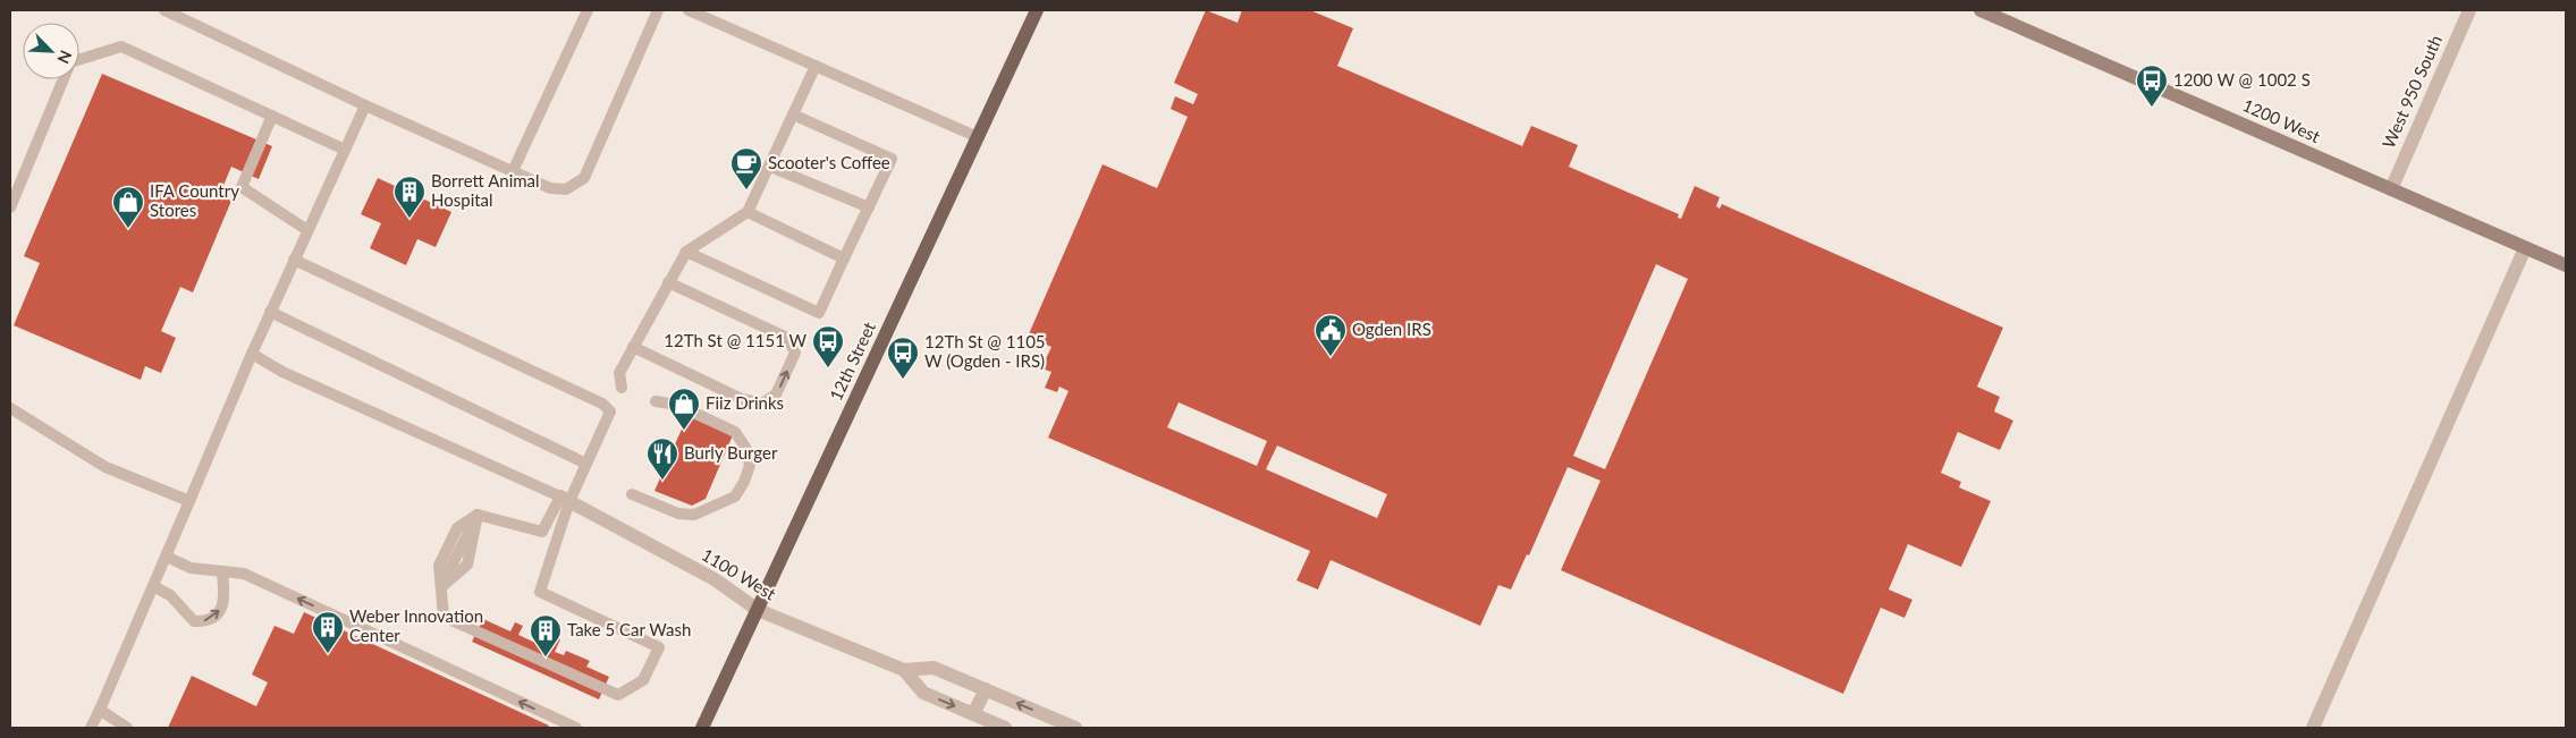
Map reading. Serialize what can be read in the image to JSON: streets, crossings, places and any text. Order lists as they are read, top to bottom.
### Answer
{
  "streets": {
    "main road": ["12th Street"],
    "street": ["West 950 South", "1200 West", "1100 West"]
  },
  "crossings": [
    ["West 950 South", "1200 West"],
    ["12th Street", "1100 West"]
  ],
  "places": {
    "bus stop": ["1200 W @ 1002 S", "12Th St @ 1151 W", "12Th St @ 1105 W (Ogden - IRS)"],
    "cafe": ["Scooter's Coffee"],
    "building": ["Borrett Animal Hospital", "Weber Innovation Center", "Take 5 Car Wash"],
    "shop": ["IFA Country Stores", "Fiiz Drinks"],
    "public building": ["Ogden IRS"],
    "restaurant": ["Burly Burger"]
  },
  "north": "bottom right"
}
